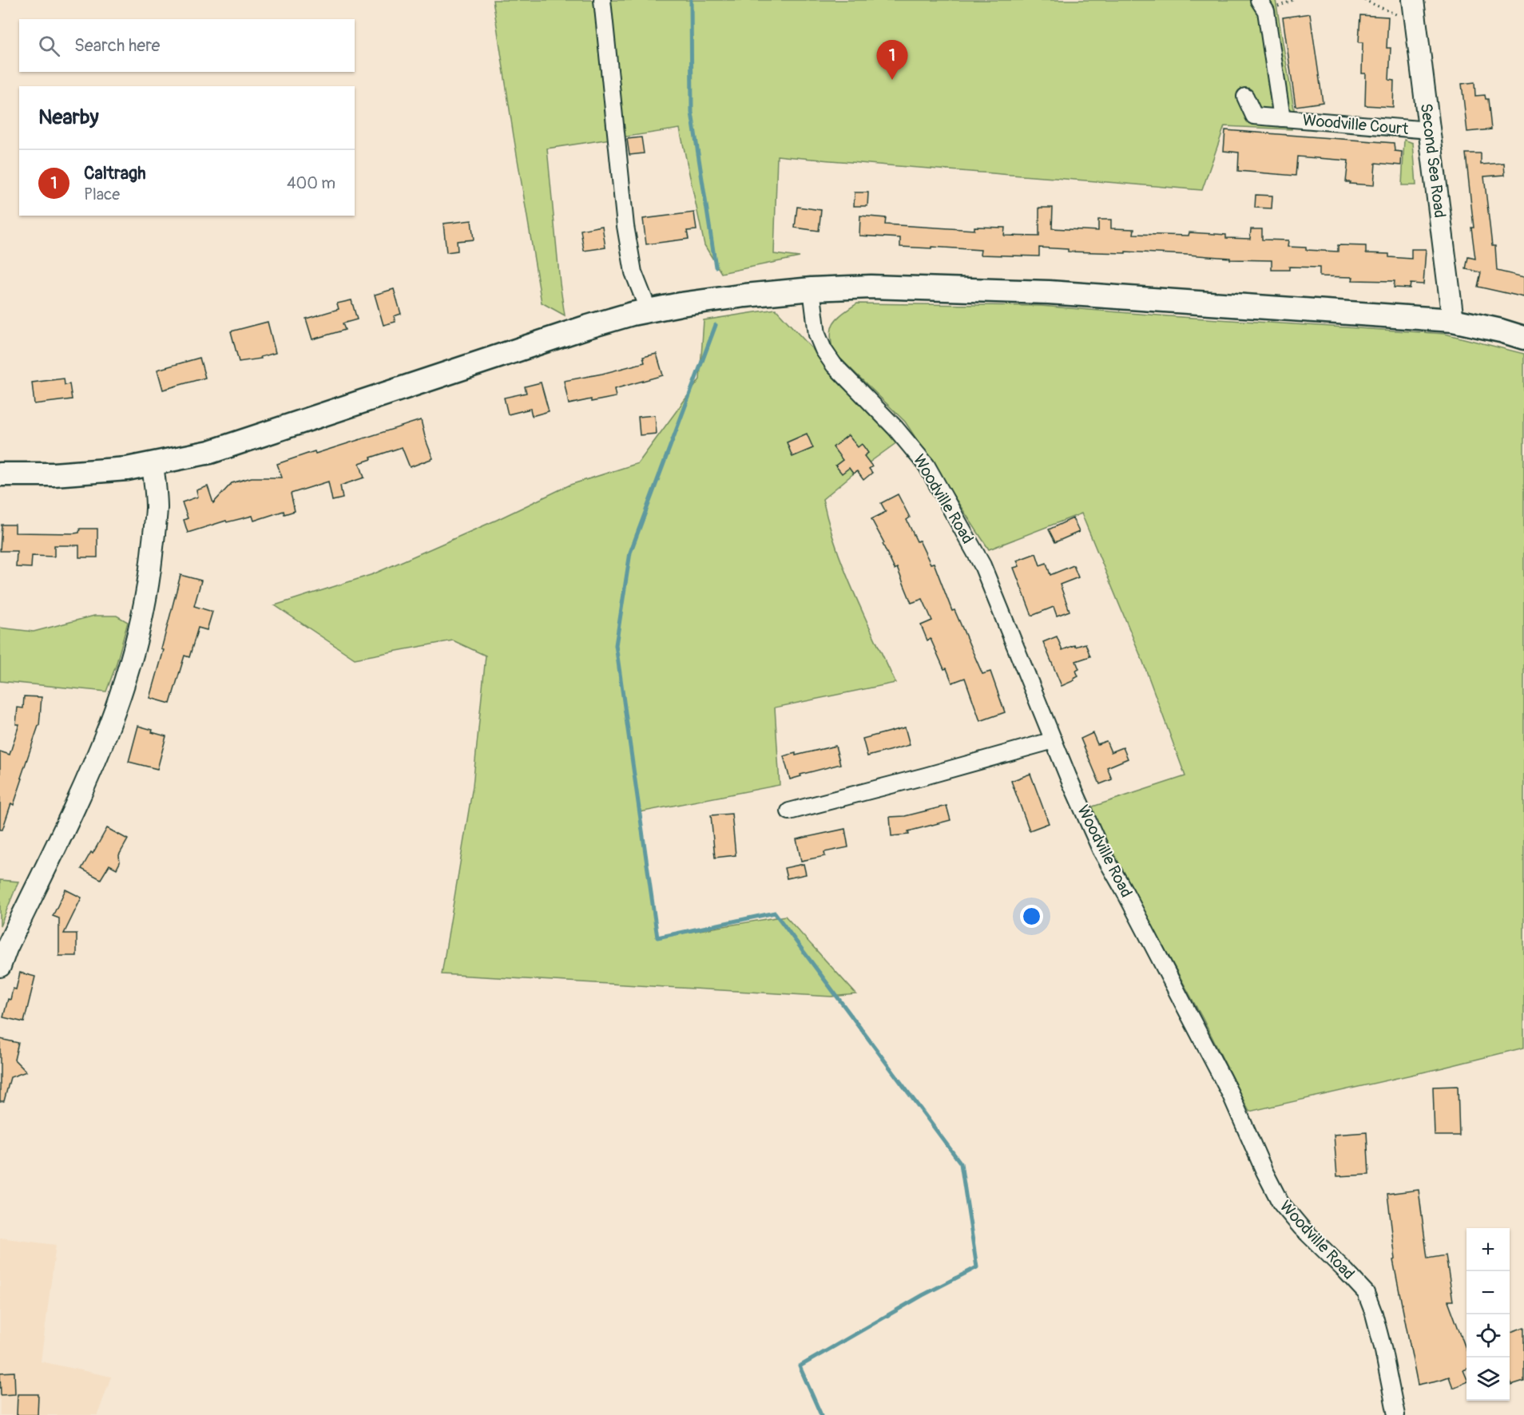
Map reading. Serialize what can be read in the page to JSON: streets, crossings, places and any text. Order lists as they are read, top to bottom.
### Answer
{
  "streets": {
    "street": ["Woodville Court", "Second Sea Road", "Woodville Road"]
  },
  "crossings": [
    ["Woodville Court", "Second Sea Road"]
  ],
  "page": {
    "search": "Search here",
    "pins": "1",
    "heading": "Nearby",
    "list": [
      {
        "mark": "1",
        "name": "Caltragh",
        "note": "Place",
        "value": "400 m"
      }
    ],
    "map_buttons": ["+", "−"]
  }
}
